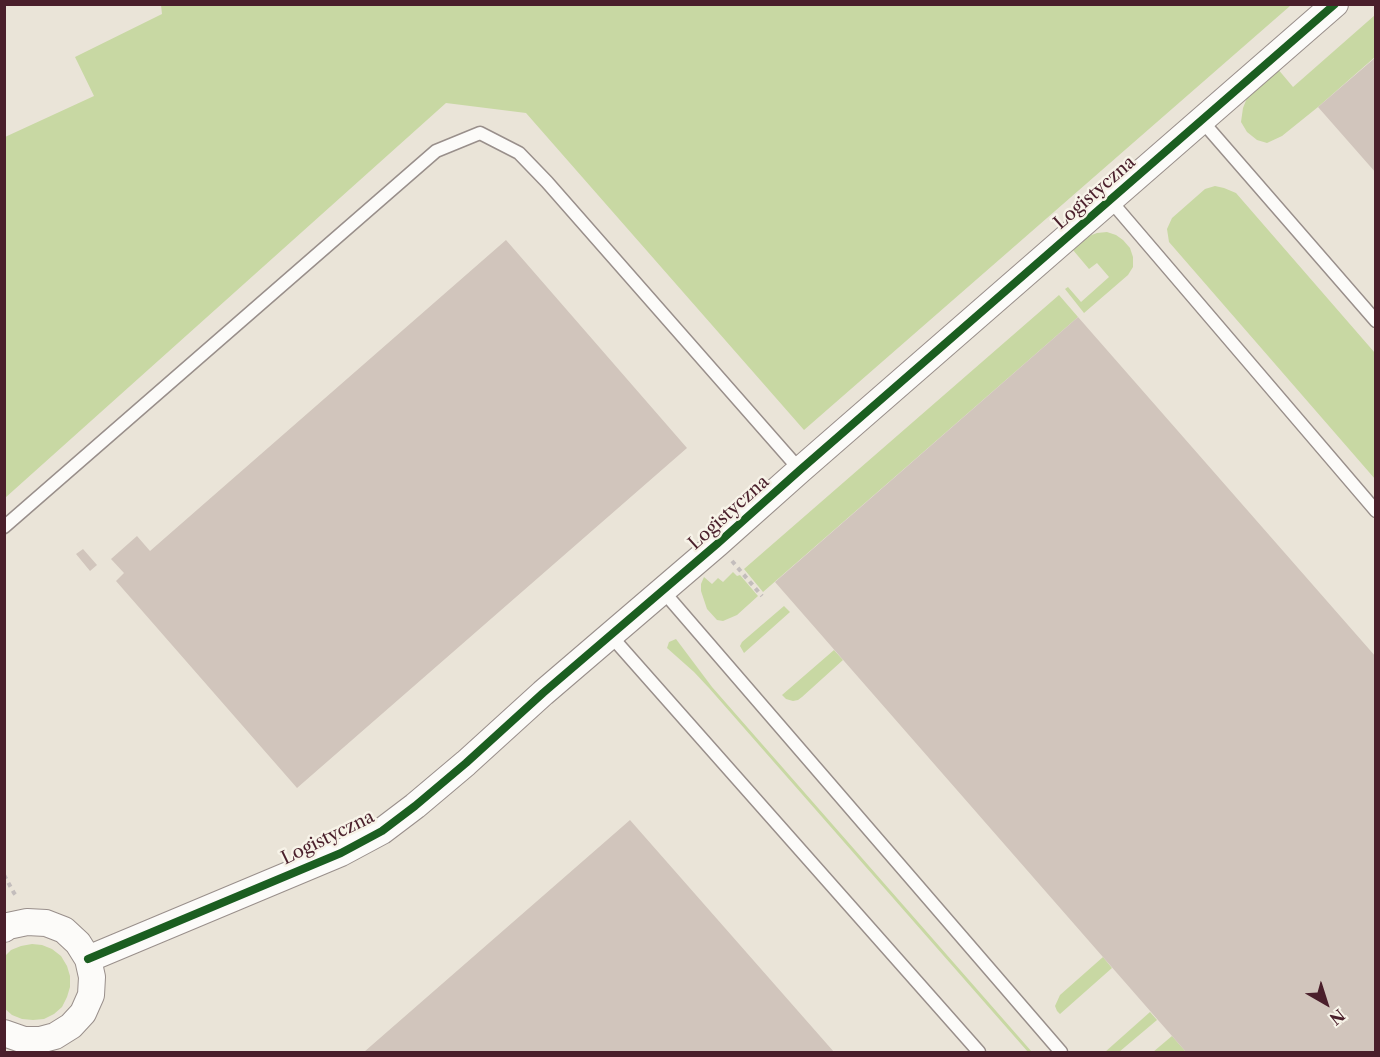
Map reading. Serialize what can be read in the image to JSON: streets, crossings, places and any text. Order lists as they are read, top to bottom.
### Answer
{
  "streets": {
    "street": ["Logistyczna"]
  },
  "north": "bottom right"
}
